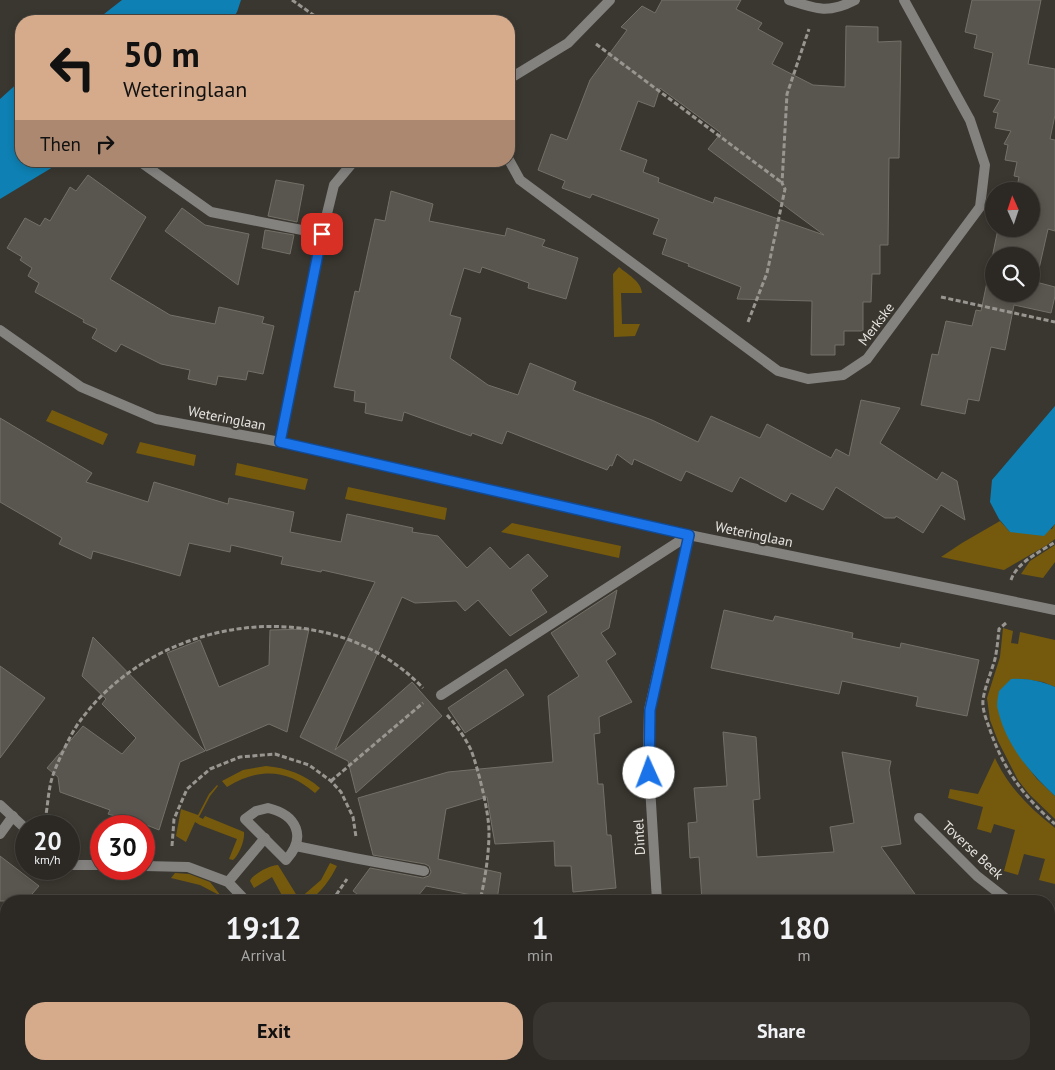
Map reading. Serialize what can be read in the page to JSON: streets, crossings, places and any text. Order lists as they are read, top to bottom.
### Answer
{
  "streets": {
    "street": [
      "Merkske",
      "Weteringlaan",
      "Dintel",
      "Toverse Beek"
    ]
  },
  "crossings": [
    ["Weteringlaan", "Dintel"]
  ],
  "north": "top",
  "page": {
    "turn": ["50 m", "Weteringlaan"],
    "then": "Then",
    "speed": "20 km/h",
    "limit": "30",
    "eta": [
      "19:12",
      "Arrival",
      "1",
      "min",
      "180",
      "m"
    ],
    "buttons": ["Exit", "Share"]
  }
}
